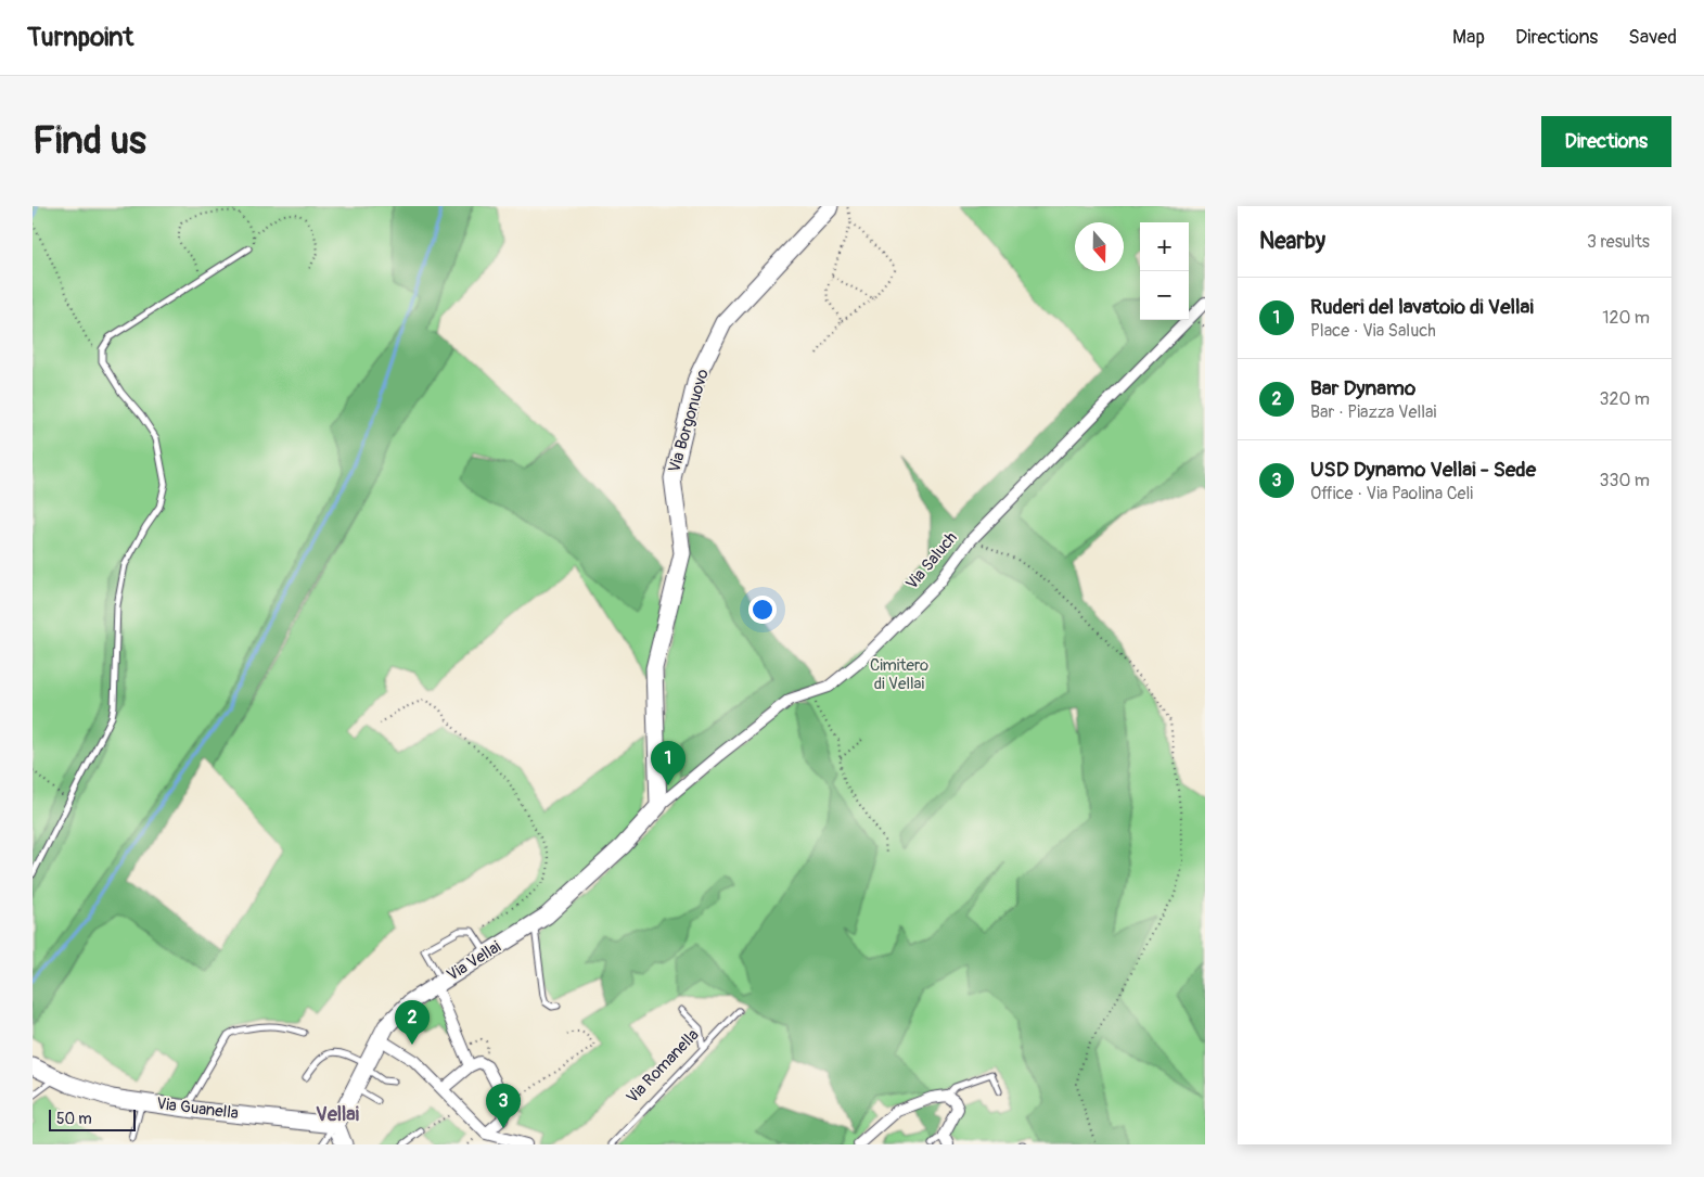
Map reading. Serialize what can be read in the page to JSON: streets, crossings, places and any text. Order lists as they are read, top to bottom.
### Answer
{
  "streets": {
    "street": [
      "Via Borgonuovo",
      "Via Saluch",
      "Via Vellai",
      "Via Guanella"
    ],
    "lane": ["Via Romanella"]
  },
  "crossings": [
    ["Via Borgonuovo", "Via Saluch"],
    ["Via Borgonuovo", "Via Vellai"],
    ["Via Saluch", "Via Vellai"],
    ["Via Vellai", "Via Guanella"]
  ],
  "districts": ["Vellai"],
  "parks": ["Cimitero di Vellai"],
  "scale_bar": "50 m",
  "north": "bottom",
  "page": {
    "header": "Turnpoint",
    "nav": ["Map", "Directions", "Saved"],
    "buttons": "Directions",
    "title": "Find us",
    "heading": ["Nearby", "3 results"],
    "map_buttons": ["+", "−"],
    "list": [
      {
        "mark": "1",
        "name": "Ruderi del lavatoio di Vellai",
        "note": "Place · Via Saluch",
        "value": "120 m"
      },
      {
        "mark": "2",
        "name": "Bar Dynamo",
        "note": "Bar · Piazza Vellai",
        "value": "320 m"
      },
      {
        "mark": "3",
        "name": "USD Dynamo Vellai - Sede",
        "note": "Office · Via Paolina Celi",
        "value": "330 m"
      }
    ],
    "pins": ["1", "2", "3"],
    "scale": "50 m"
  }
}
